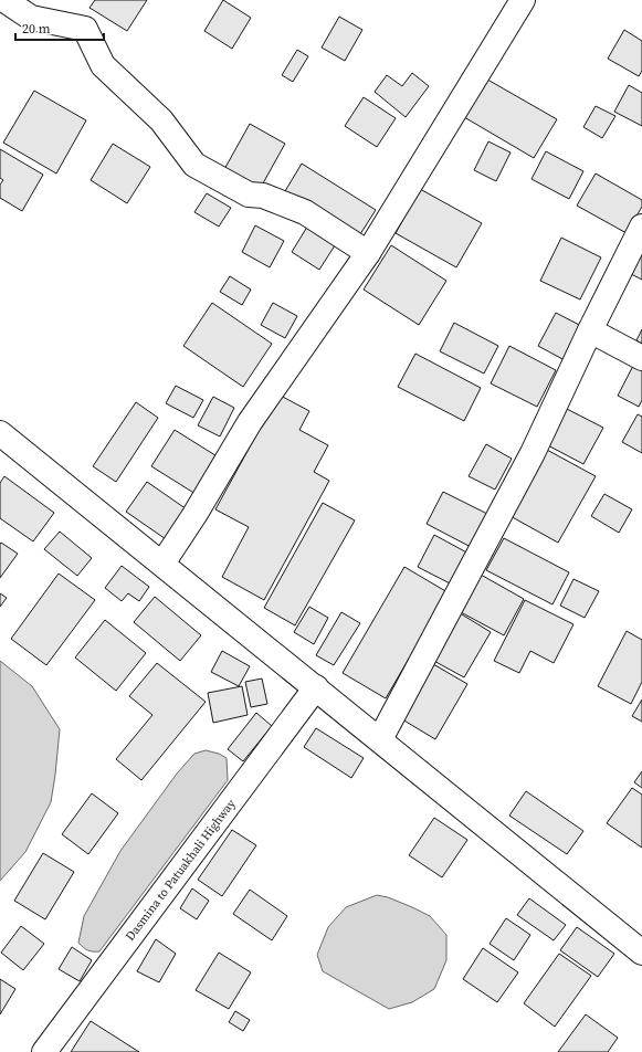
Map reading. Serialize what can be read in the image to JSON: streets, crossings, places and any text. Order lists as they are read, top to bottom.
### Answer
{
  "streets": {
    "street": ["Dasmina to Patuakhali Highway"]
  },
  "scale_bar": "20 m"
}
